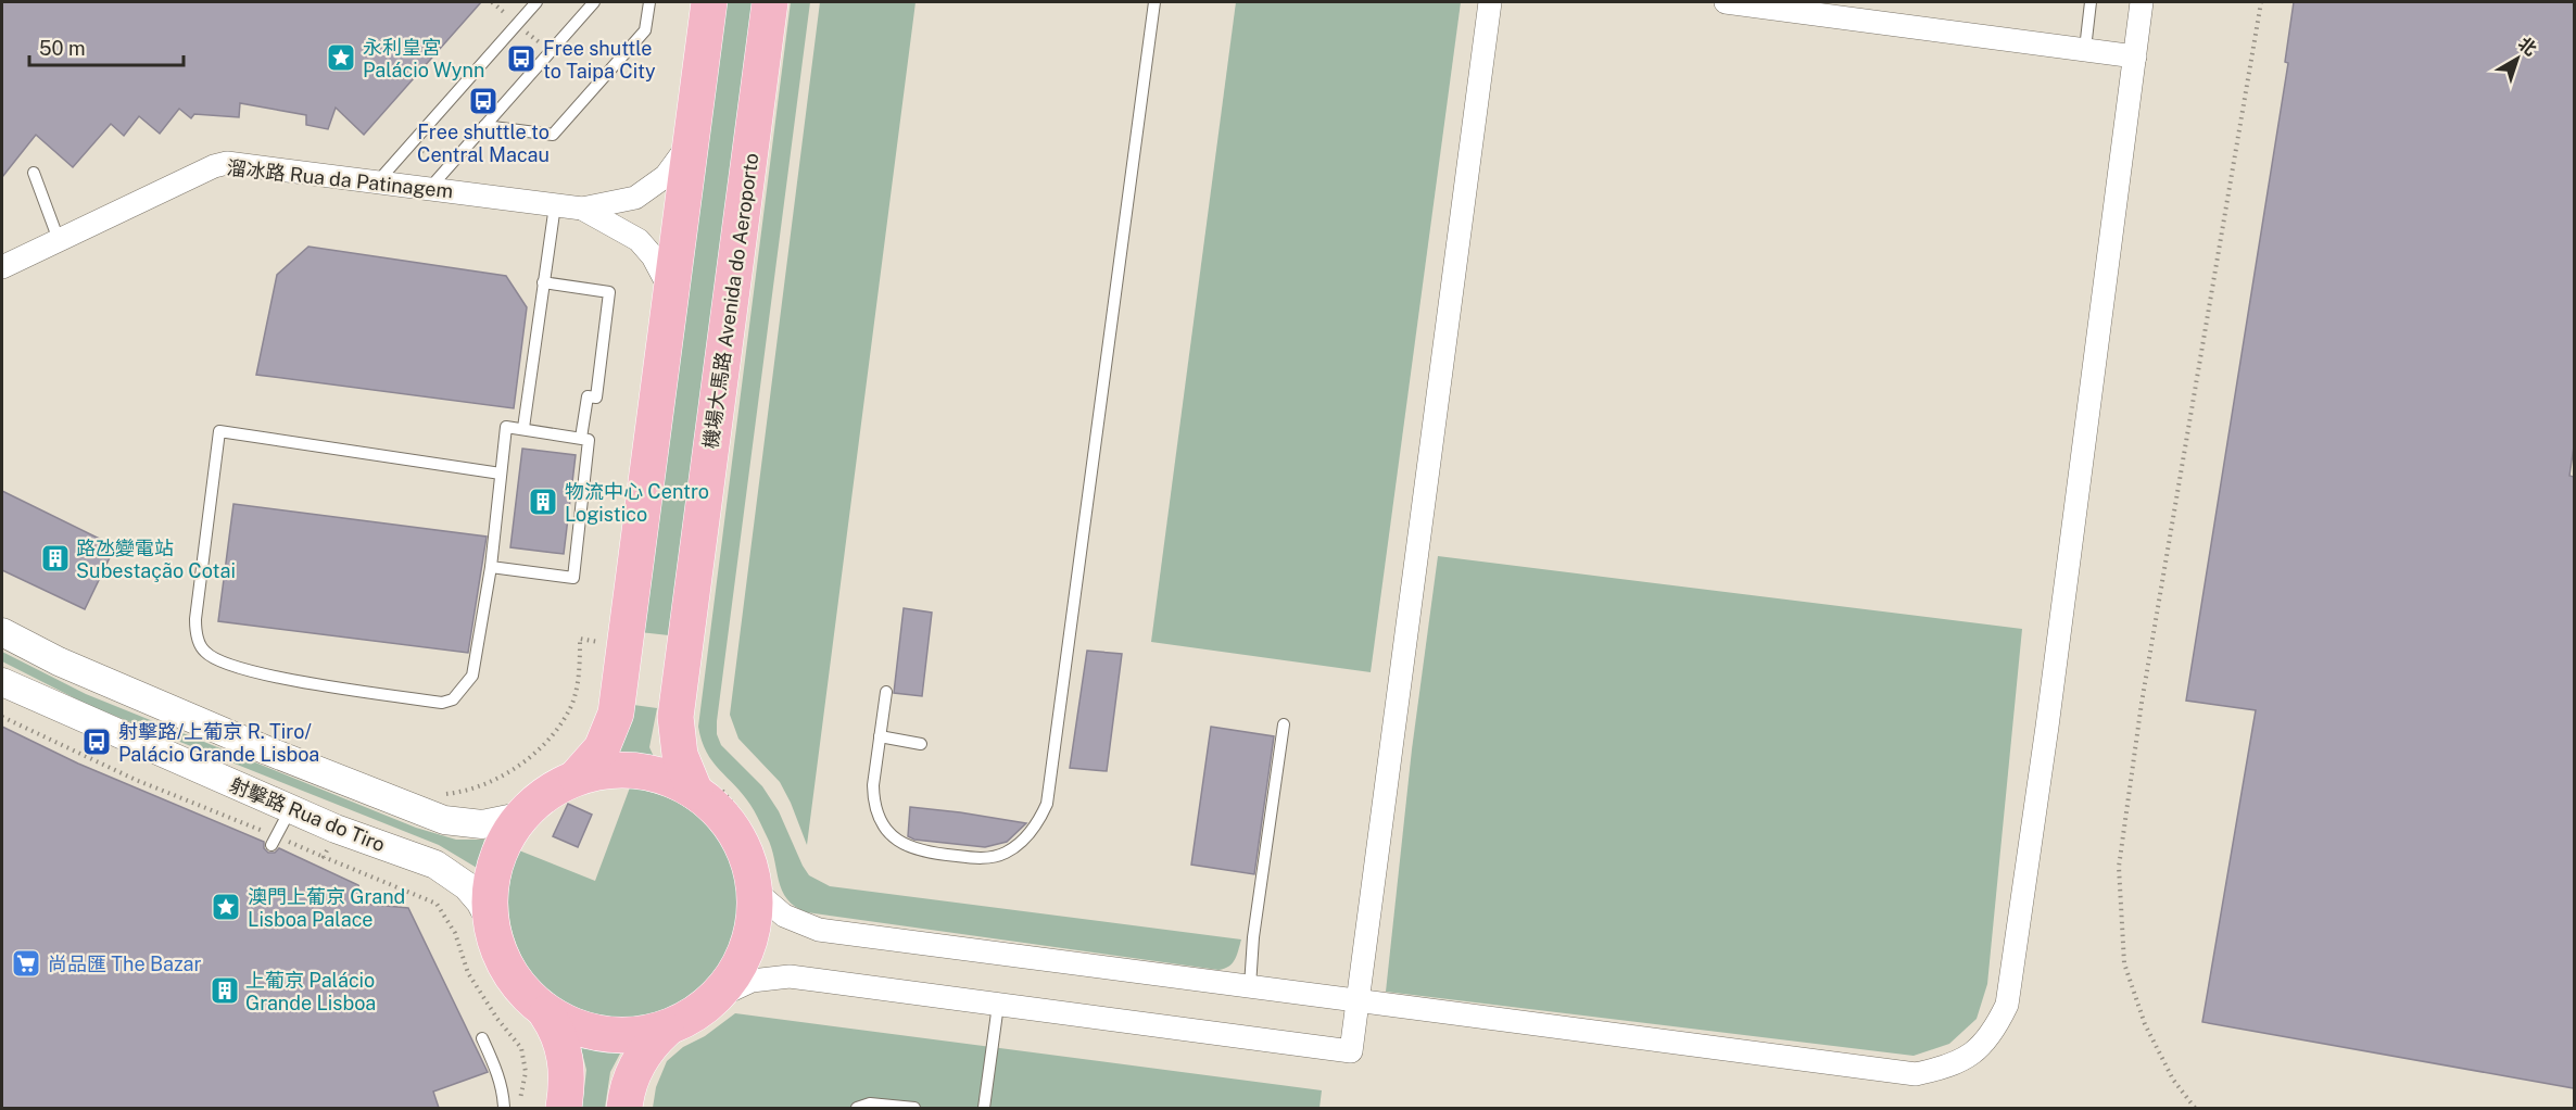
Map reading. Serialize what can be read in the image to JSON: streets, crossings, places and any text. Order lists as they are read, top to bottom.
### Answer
{
  "streets": {
    "main road": ["機場大馬路 Avenida do Aeroporto"],
    "street": ["溜冰路 Rua da Patinagem", "射擊路 Rua do Tiro"]
  },
  "places": {
    "place": ["永利皇宮 Palácio Wynn", "澳門上葡京 Grand Lisboa Palace"],
    "bus stop": ["Free shuttle to Taipa City", "Free shuttle to Central Macau", "射擊路/上葡京 R. Tiro/ Palácio Grande Lisboa"],
    "building": ["物流中心 Centro Logistico", "路氹變電站 Subestação Cotai", "上葡京 Palácio Grande Lisboa"],
    "supermarket": ["尚品匯 The Bazar"]
  },
  "scale_bar": "50 m",
  "north": "top right"
}
